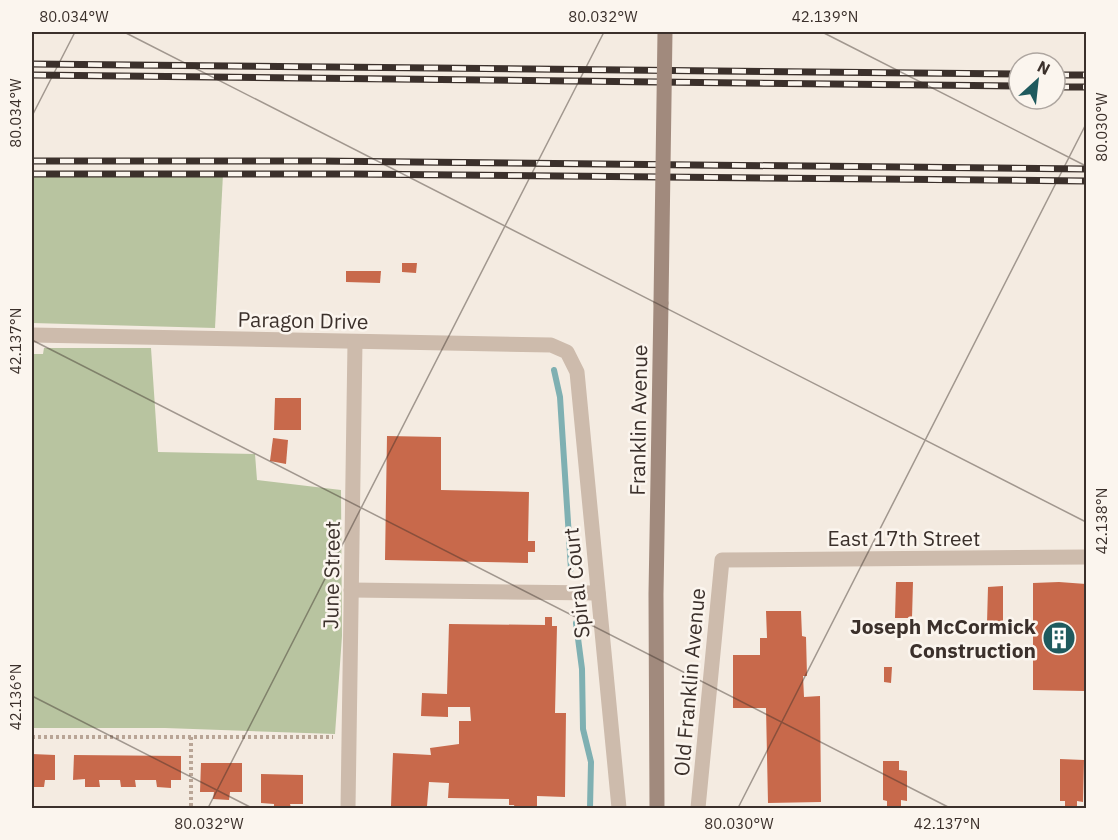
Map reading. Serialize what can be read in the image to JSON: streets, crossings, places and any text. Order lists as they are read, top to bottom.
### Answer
{
  "streets": {
    "street": [
      "Paragon Drive",
      "Franklin Avenue",
      "East 17th Street",
      "June Street",
      "Spiral Court",
      "Old Franklin Avenue"
    ]
  },
  "crossings": [
    ["Paragon Drive", "June Street"],
    ["Paragon Drive", "Spiral Court"],
    ["East 17th Street", "Old Franklin Avenue"]
  ],
  "places": {
    "building": ["Joseph McCormick Construction"]
  },
  "north": "top right",
  "coordinates": [
    "80.034°W",
    "80.032°W",
    "42.139°N",
    "80.030°W",
    "42.137°N",
    "42.138°N",
    "42.136°N"
  ]
}
